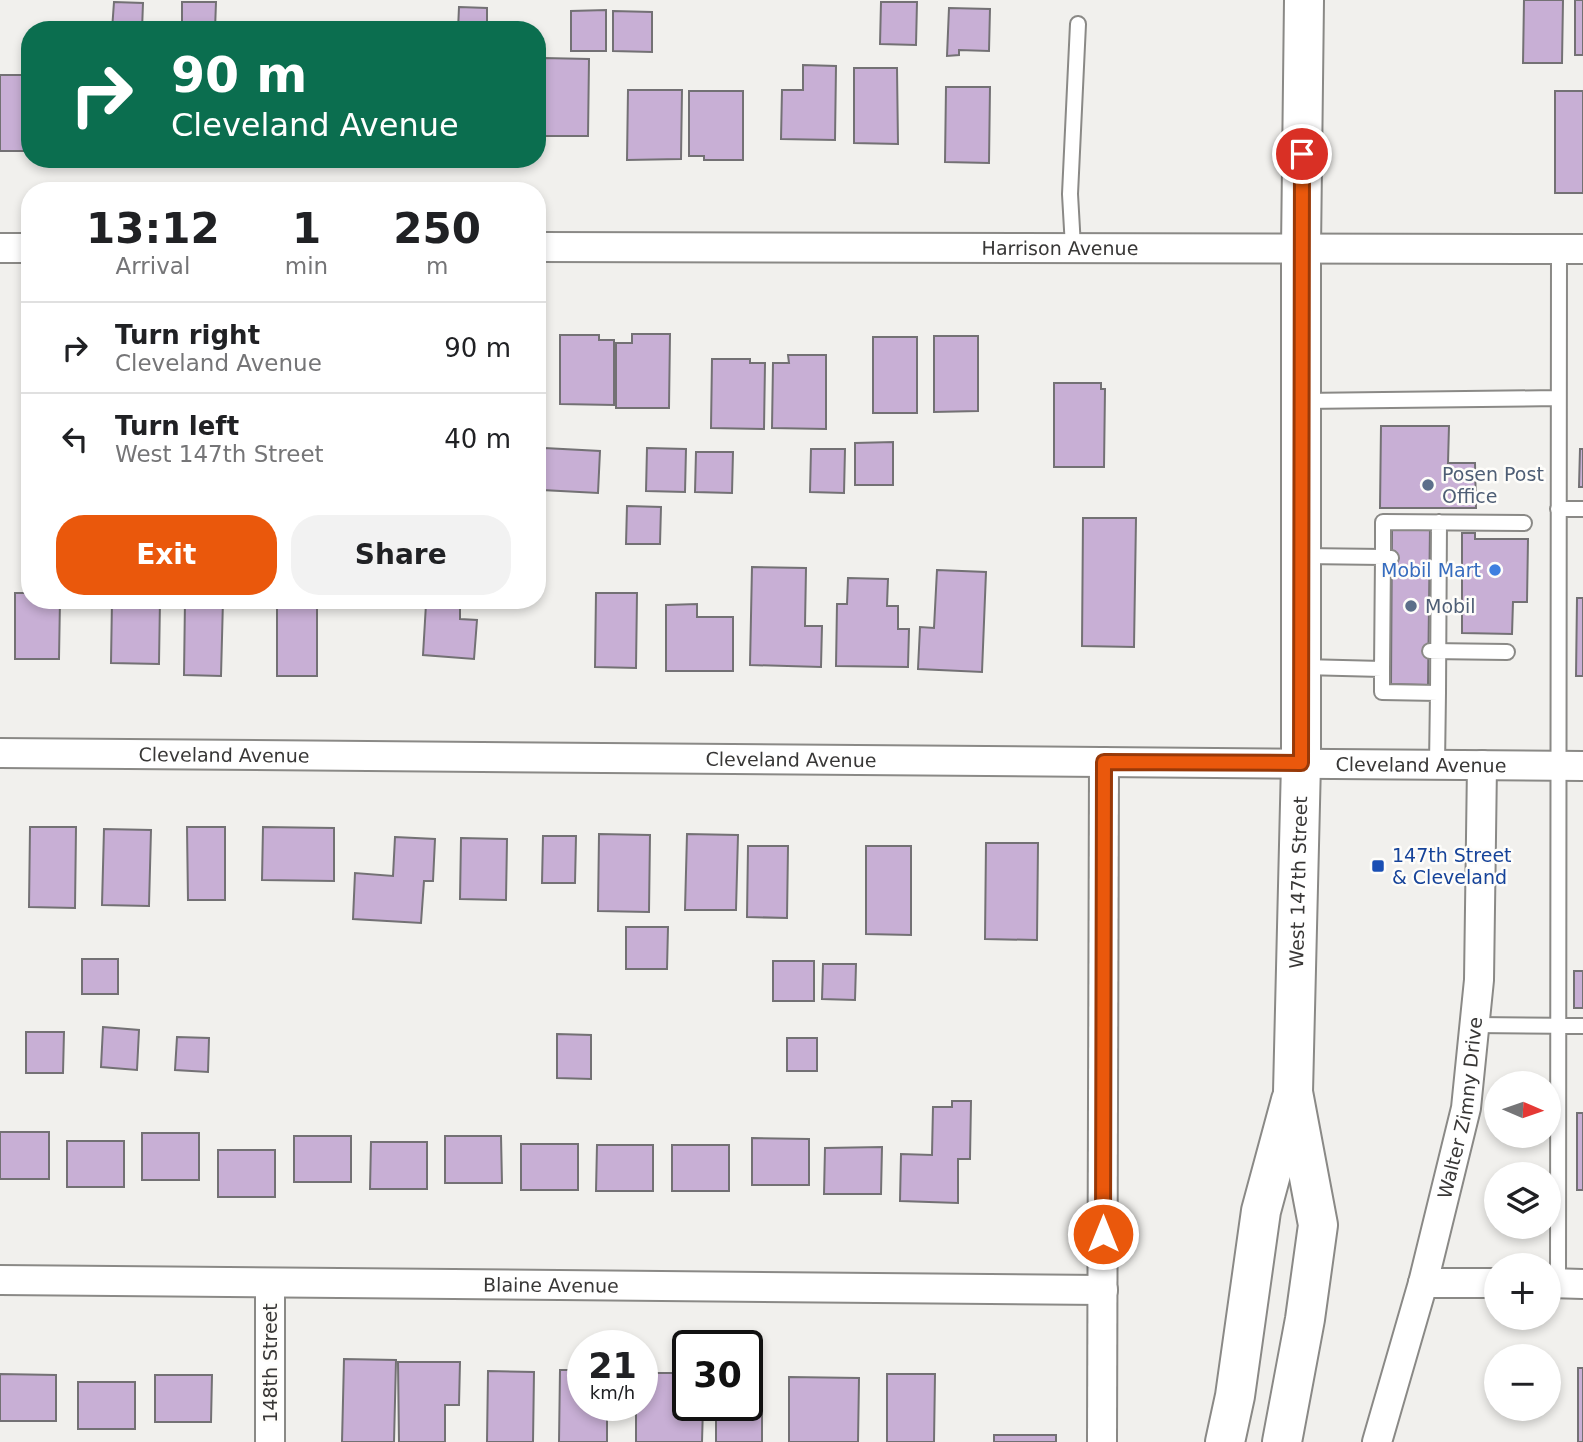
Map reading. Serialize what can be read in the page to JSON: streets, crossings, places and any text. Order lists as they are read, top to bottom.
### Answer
{
  "streets": {
    "main road": ["West 147th Street"],
    "street": [
      "Harrison Avenue",
      "Cleveland Avenue",
      "Walter Zimny Drive",
      "Blaine Avenue",
      "148th Street"
    ]
  },
  "crossings": [
    ["Harrison Avenue", "West 147th Street"],
    ["Cleveland Avenue", "West 147th Street"],
    ["Cleveland Avenue", "Walter Zimny Drive"],
    ["Blaine Avenue", "148th Street"]
  ],
  "places": {
    "other": ["Posen Post Office", "Mobil Mart", "Mobil"],
    "transit": ["147th Street & Cleveland"]
  },
  "north": "right",
  "page": {
    "turn": ["90 m", "Cleveland Avenue"],
    "eta": [
      "13:12",
      "Arrival",
      "1",
      "min",
      "250",
      "m"
    ],
    "list": [
      {
        "name": "Turn right",
        "note": "Cleveland Avenue",
        "value": "90 m"
      },
      {
        "name": "Turn left",
        "note": "West 147th Street",
        "value": "40 m"
      }
    ],
    "buttons": ["Exit", "Share"],
    "map_buttons": ["+", "−"],
    "speed": "21 km/h",
    "limit": "30"
  }
}
